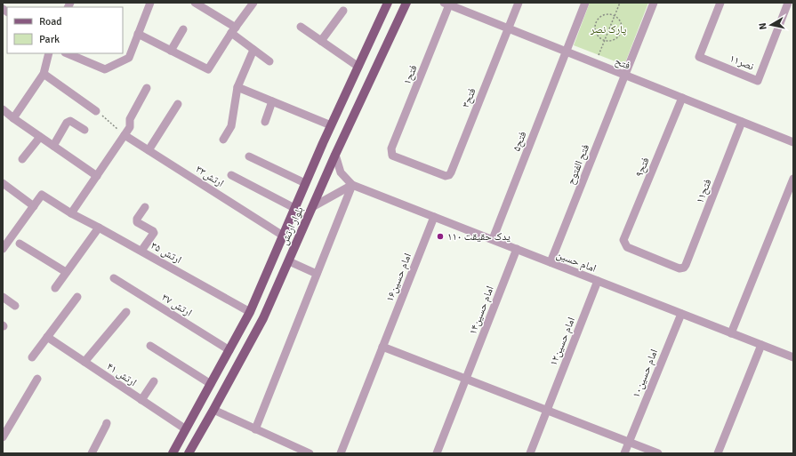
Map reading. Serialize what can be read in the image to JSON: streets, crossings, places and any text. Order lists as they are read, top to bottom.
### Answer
{
  "streets": {
    "main road": ["بلوار ارتش"],
    "street": [
      "۱۱نصر",
      "فتح",
      "۱فتح",
      "۳فتح",
      "۵فتح",
      "فتح الفتوح",
      "۹فتح",
      "ارتش۳۳",
      "۱۱فتح",
      "ارتش ۳۵",
      "امام حسین",
      "امام حسین۱۶",
      "ارتش ۳۷",
      "امام حسین۱۴",
      "امام حسین۱۲",
      "امام حسین۱۰",
      "ارتش ۴۱"
    ]
  },
  "crossings": [
    ["فتح", "۱فتح"],
    ["فتح", "۳فتح"],
    ["فتح", "۵فتح"],
    ["فتح", "فتح الفتوح"],
    ["فتح", "۹فتح"],
    ["فتح", "۱۱فتح"],
    ["۱فتح", "۳فتح"],
    ["۵فتح", "امام حسین"],
    ["فتح الفتوح", "امام حسین"],
    ["۹فتح", "۱۱فتح"],
    ["ارتش۳۳", "بلوار ارتش"],
    ["بلوار ارتش", "ارتش ۳۵"],
    ["بلوار ارتش", "ارتش ۳۷"],
    ["بلوار ارتش", "ارتش ۴۱"],
    ["امام حسین", "امام حسین۱۶"],
    ["امام حسین", "امام حسین۱۴"],
    ["امام حسین", "امام حسین۱۲"],
    ["امام حسین", "امام حسین۱۰"]
  ],
  "parks": ["پارک نصر"],
  "places": ["یدک حقیقت ۱۱۰"],
  "legend": ["Road", "Park"],
  "north": "left"
}
